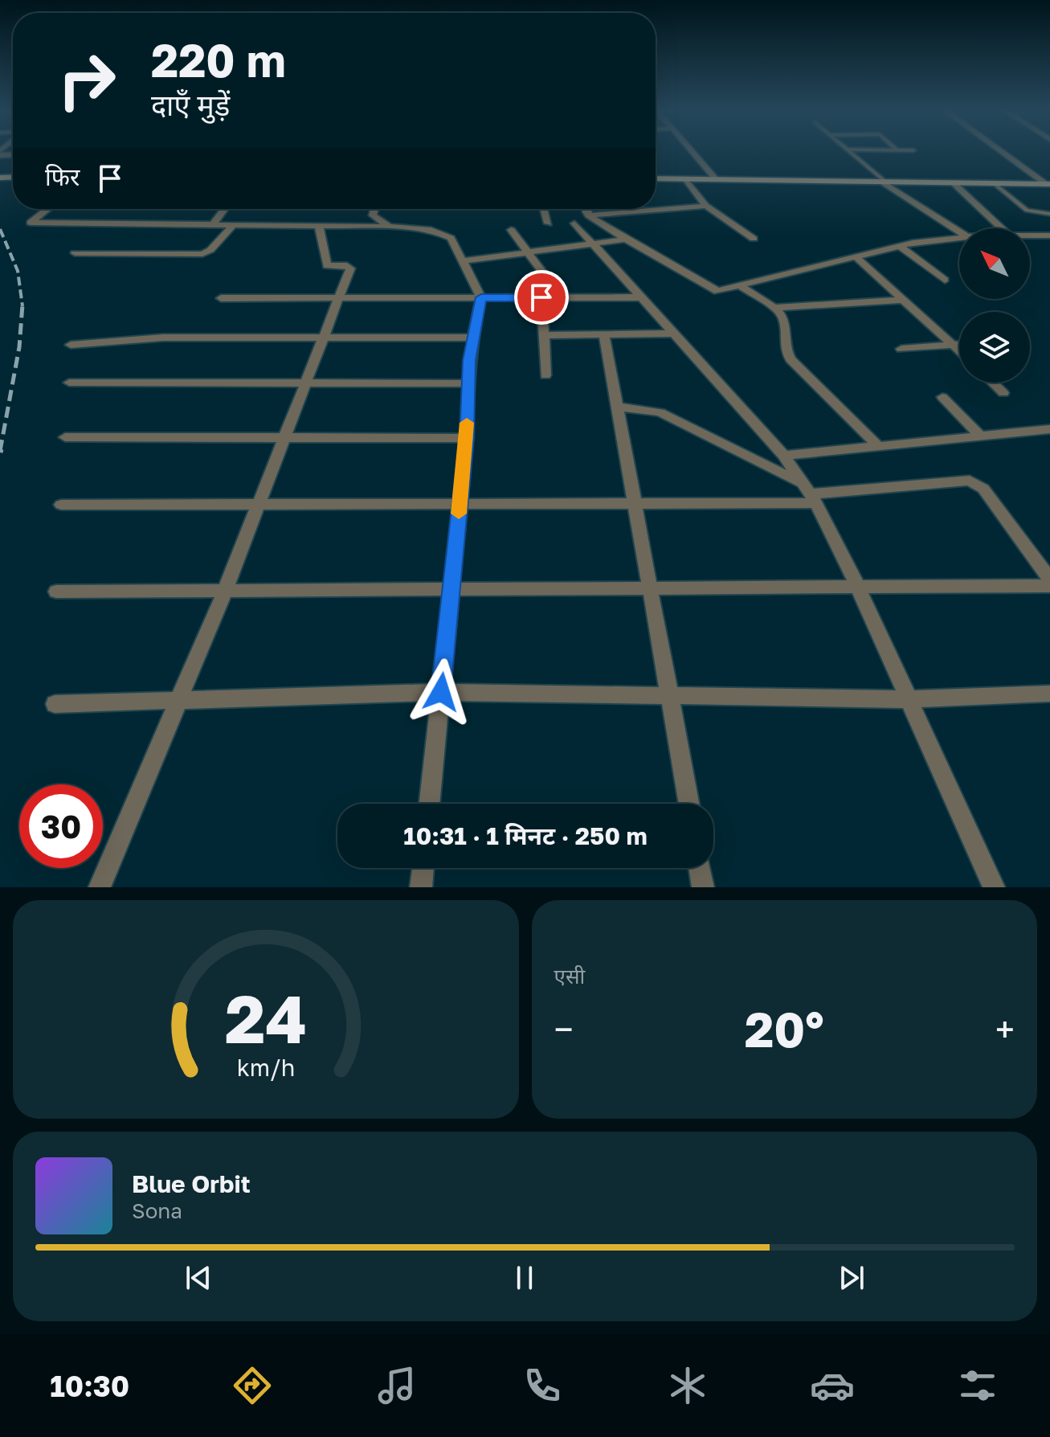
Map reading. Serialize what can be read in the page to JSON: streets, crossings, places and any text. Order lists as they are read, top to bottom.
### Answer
{
  "north": "top left",
  "page": {
    "turn": ["220 m", "दाएँ मुड़ें"],
    "then": "फिर",
    "limit": "30",
    "trip": "10:31 · 1 मिनट · 250 m",
    "tile": "एसी",
    "heat": ["−", "20°", "+"],
    "song": ["Blue Orbit", "Sona"],
    "tabs": "10:30",
    "gauge": ["24", "km/h"]
  }
}
